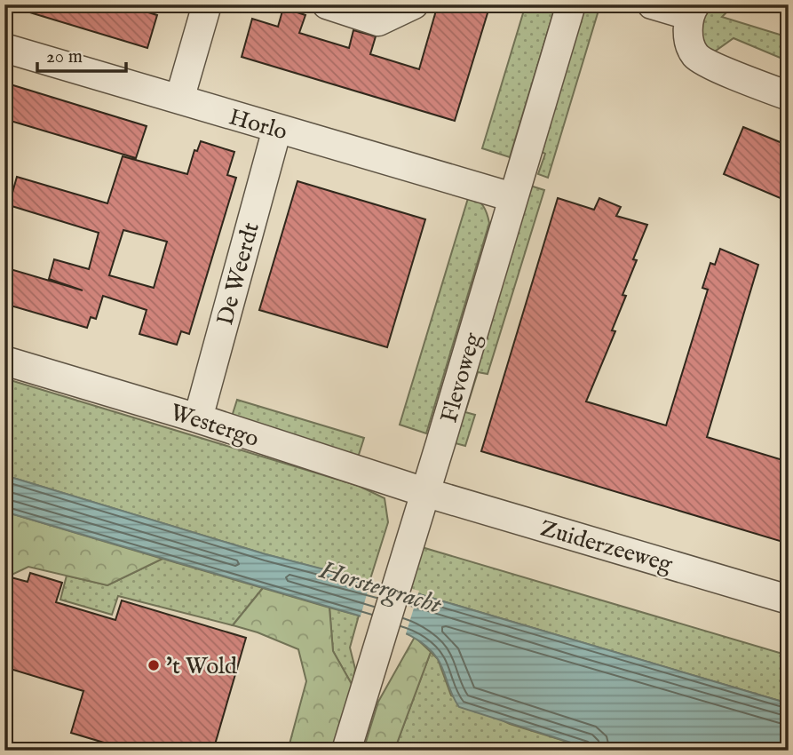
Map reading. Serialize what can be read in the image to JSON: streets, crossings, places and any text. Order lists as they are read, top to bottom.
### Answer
{
  "streets": {
    "street": [
      "Horlo",
      "De Weerdt",
      "Flevoweg",
      "Westergo",
      "Zuiderzeeweg"
    ]
  },
  "crossings": [
    ["Horlo", "De Weerdt"],
    ["Horlo", "Flevoweg"],
    ["De Weerdt", "Westergo"],
    ["Flevoweg", "Westergo"],
    ["Flevoweg", "Zuiderzeeweg"],
    ["Westergo", "Zuiderzeeweg"]
  ],
  "water": ["Horstergracht"],
  "places": ["'t Wold"],
  "scale_bar": "20 m"
}
